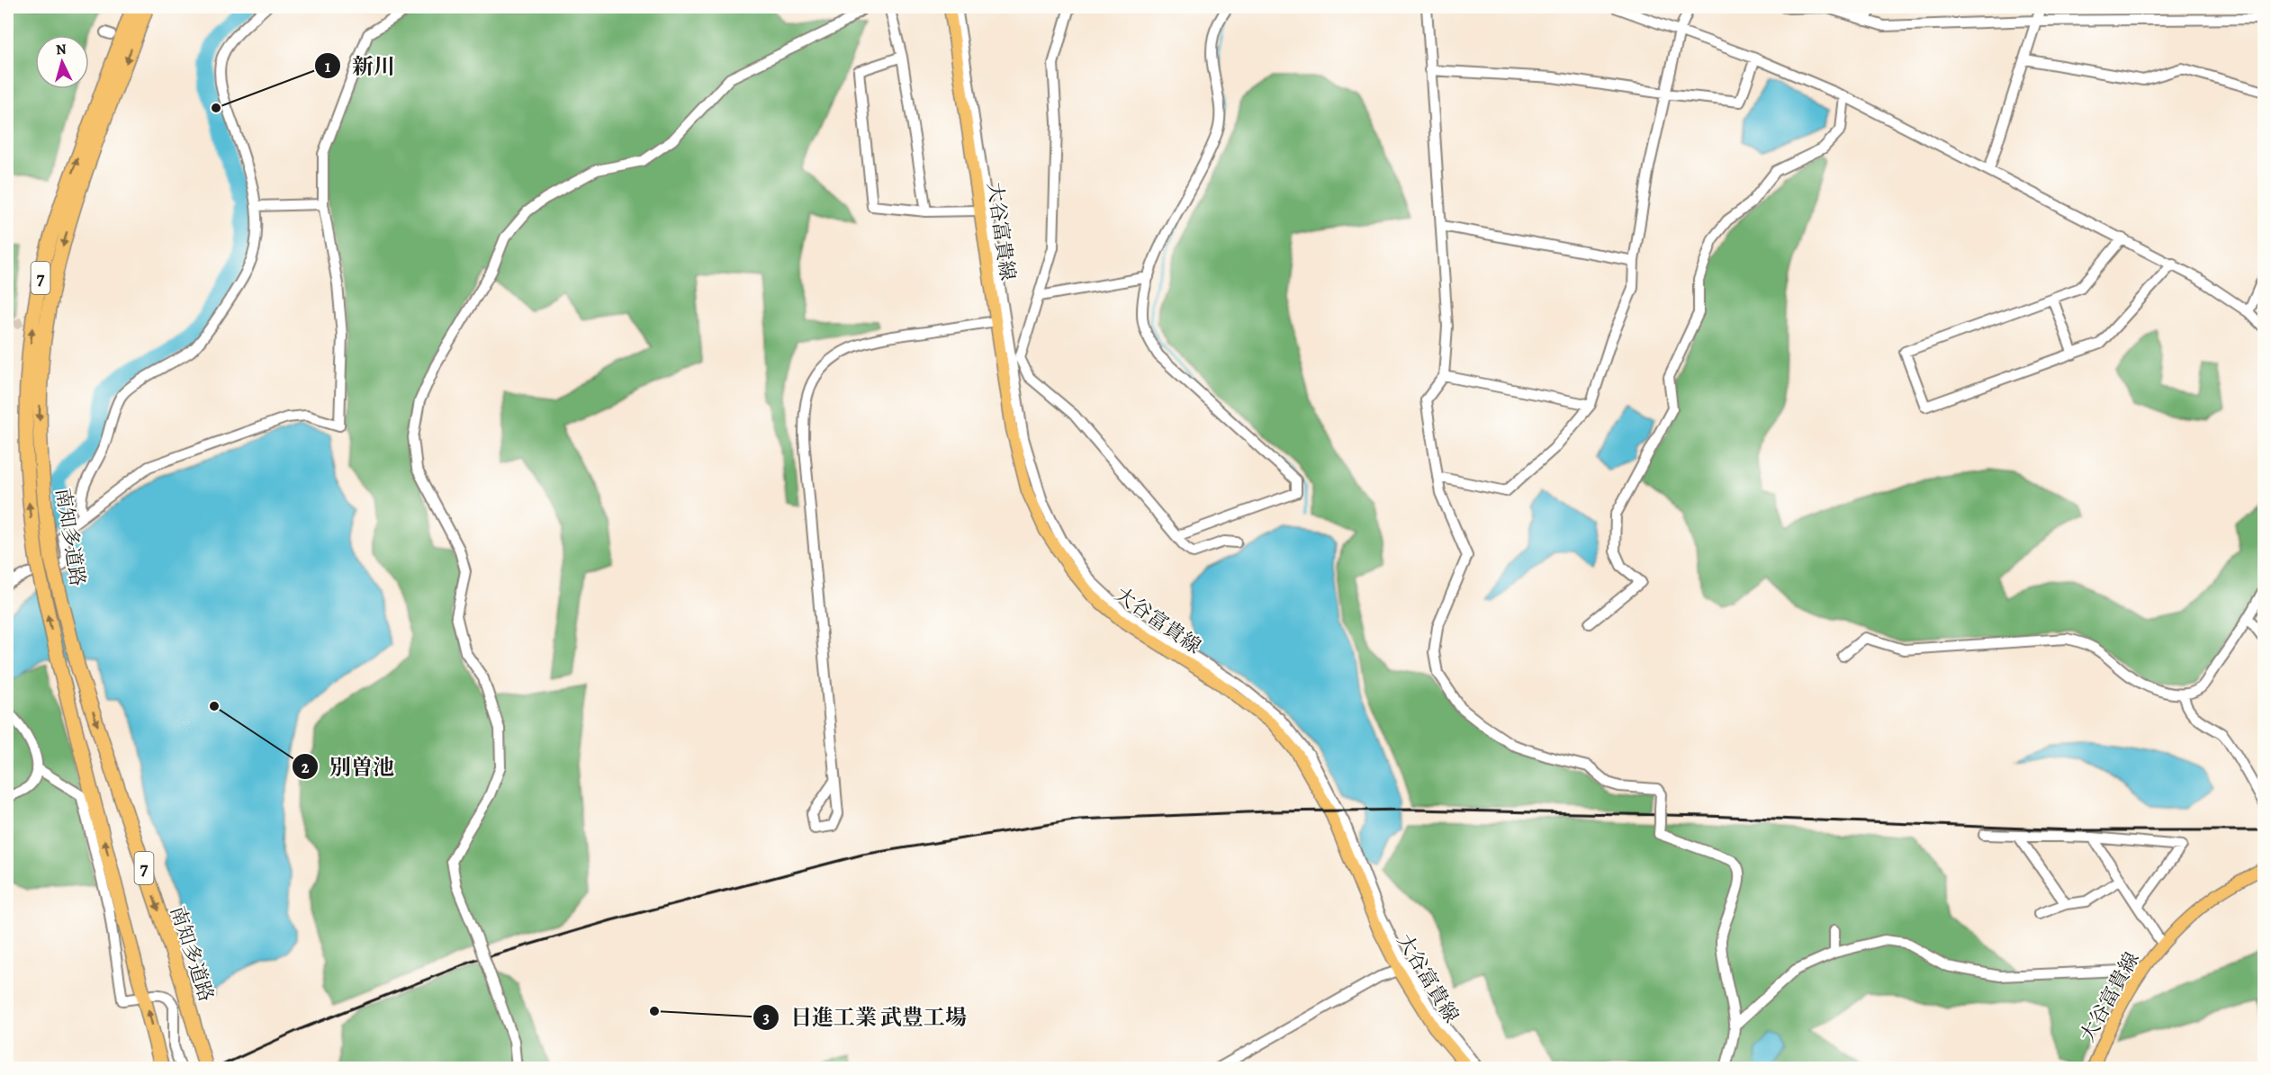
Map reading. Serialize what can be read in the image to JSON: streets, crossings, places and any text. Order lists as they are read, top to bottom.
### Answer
{
  "streets": {
    "highway": ["7", "南知多道路"],
    "main road": ["大谷富貴線"]
  },
  "places": ["新川", "別曽池", "日進工業 武豊工場"],
  "north": "top"
}
